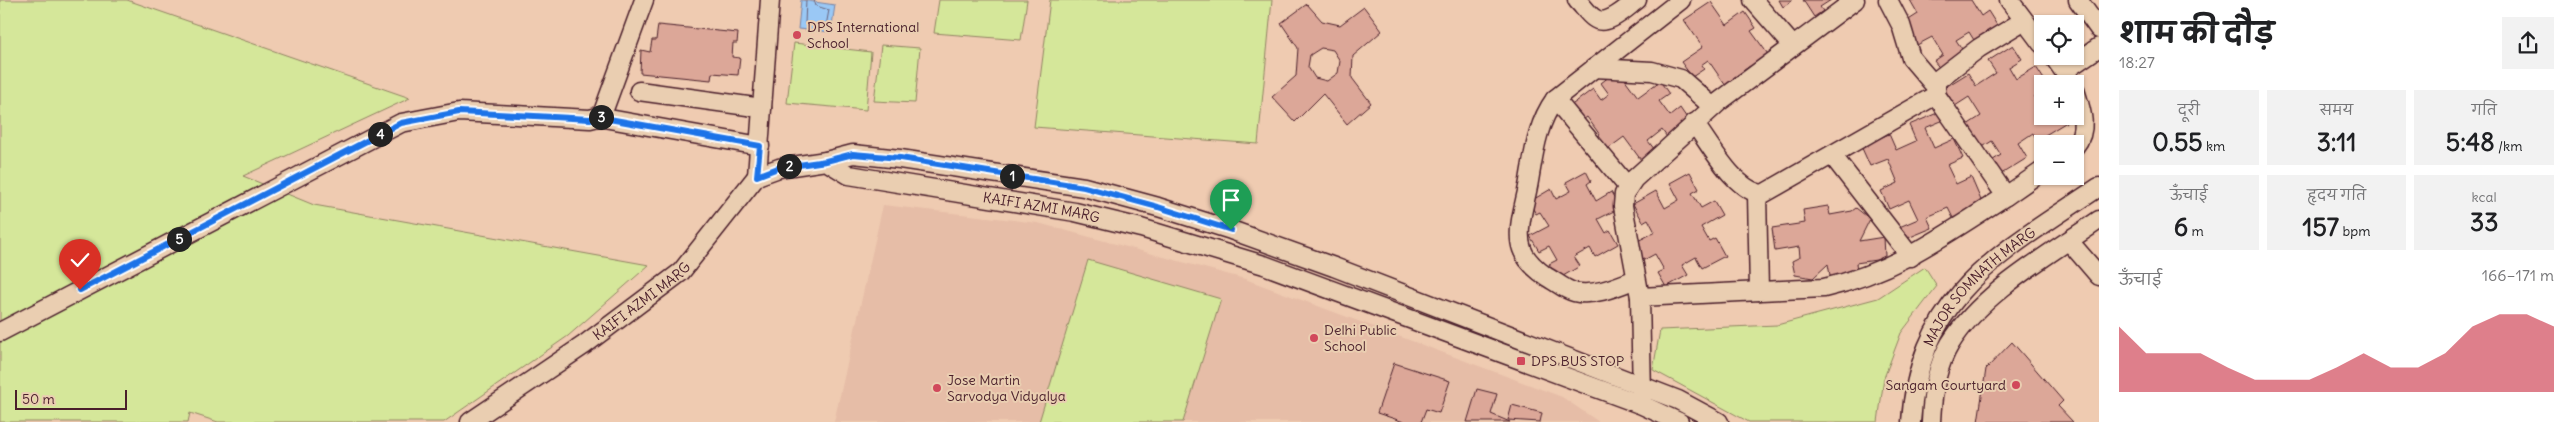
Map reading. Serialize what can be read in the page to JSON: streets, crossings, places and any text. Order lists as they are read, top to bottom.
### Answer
{
  "streets": {
    "street": ["KAIFI AZMI MARG", "MAJOR SOMNATH MARG"]
  },
  "places": {
    "other": [
      "DPS International School",
      "Delhi Public School",
      "Sangam Courtyard",
      "Jose Martin Sarvodya Vidyalya"
    ],
    "transit": ["DPS BUS STOP"]
  },
  "scale_bar": "50 m",
  "page": {
    "heading": ["शाम की दौड़", "18:27"],
    "map_buttons": ["+", "−"],
    "stats": [
      ["दूरी", "0.55 km"],
      ["समय", "3:11"],
      ["गति", "5:48 /km"],
      ["ऊँचाई", "6 m"],
      ["हृदय गति", "157 bpm"],
      ["kcal", "33"]
    ],
    "pins": [
      "3",
      "4",
      "2",
      "1",
      "5"
    ],
    "chart": ["ऊँचाई", "166–171 m"],
    "scale": "50 m"
  }
}
